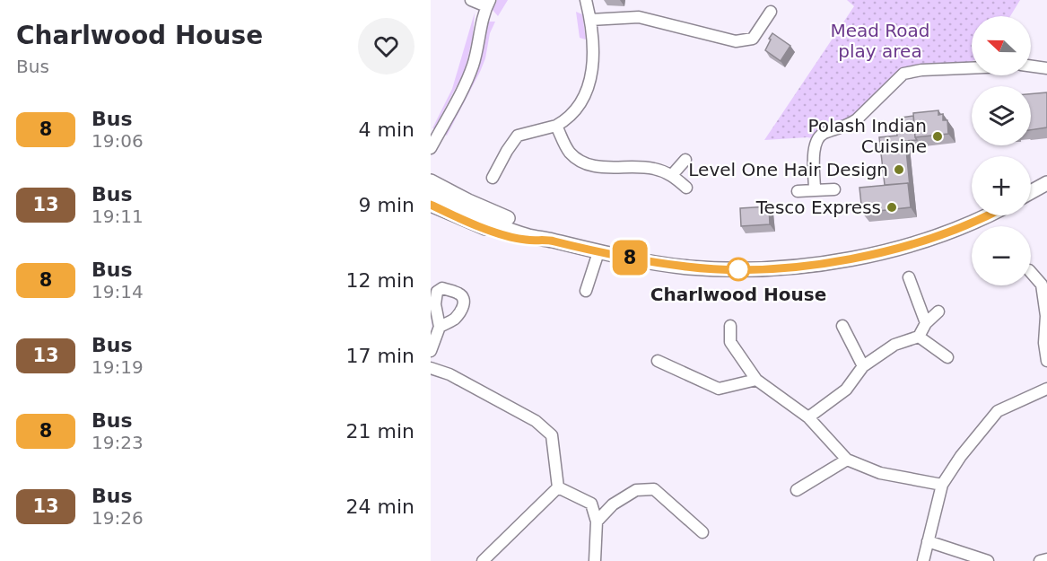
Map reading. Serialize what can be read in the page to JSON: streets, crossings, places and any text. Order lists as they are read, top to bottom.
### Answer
{
  "parks": ["Mead Road play area"],
  "places": [
    "Polash Indian Cuisine",
    "Level One Hair Design",
    "Tesco Express",
    "Charlwood House"
  ],
  "lines": ["bus line 8"],
  "north": "left",
  "page": {
    "heading": ["Charlwood House", "Bus"],
    "on_map": "8",
    "map_buttons": ["+", "−"],
    "list": [
      {
        "mark": "8",
        "name": "Bus",
        "note": "19:06",
        "value": "4 min"
      },
      {
        "mark": "13",
        "name": "Bus",
        "note": "19:11",
        "value": "9 min"
      },
      {
        "mark": "8",
        "name": "Bus",
        "note": "19:14",
        "value": "12 min"
      },
      {
        "mark": "13",
        "name": "Bus",
        "note": "19:19",
        "value": "17 min"
      },
      {
        "mark": "8",
        "name": "Bus",
        "note": "19:23",
        "value": "21 min"
      },
      {
        "mark": "13",
        "name": "Bus",
        "note": "19:26",
        "value": "24 min"
      }
    ]
  }
}
